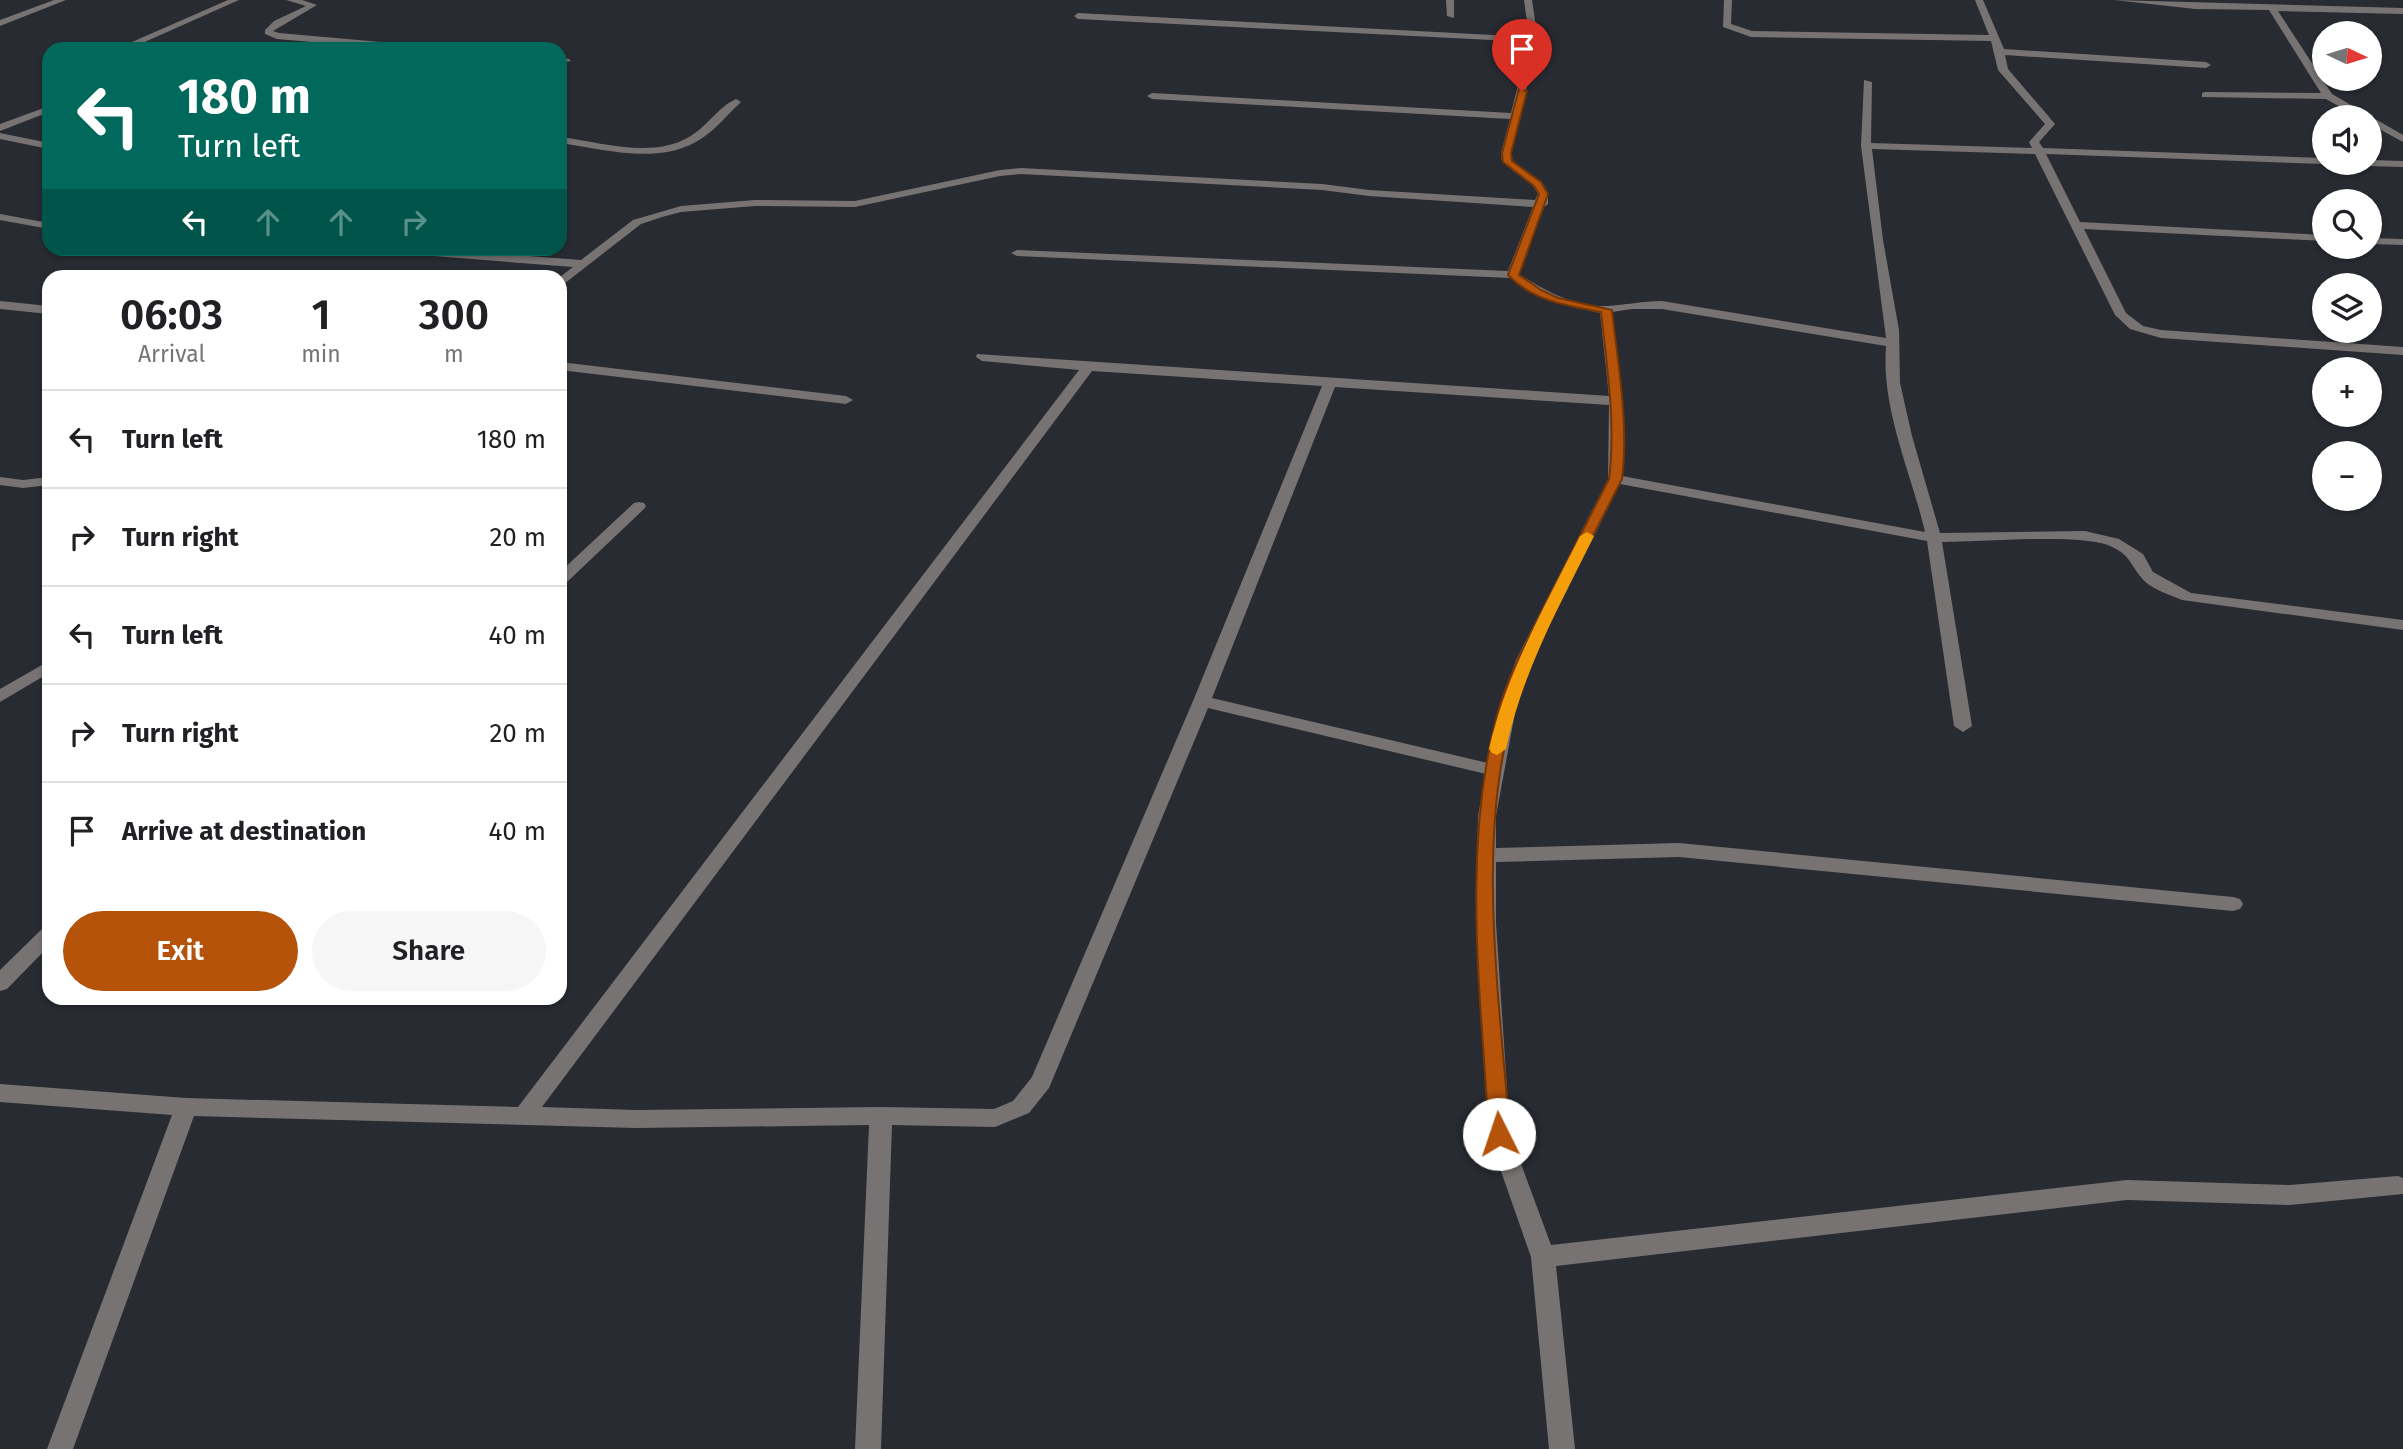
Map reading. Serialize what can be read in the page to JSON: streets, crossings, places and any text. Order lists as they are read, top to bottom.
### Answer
{
  "north": "right",
  "page": {
    "map_buttons": ["+", "−"],
    "turn": ["180 m", "Turn left"],
    "eta": [
      "06:03",
      "Arrival",
      "1",
      "min",
      "300",
      "m"
    ],
    "list": [
      {
        "name": "Turn left",
        "value": "180 m"
      },
      {
        "name": "Turn right",
        "value": "20 m"
      },
      {
        "name": "Turn left",
        "value": "40 m"
      },
      {
        "name": "Turn right",
        "value": "20 m"
      },
      {
        "name": "Arrive at destination",
        "value": "40 m"
      }
    ],
    "buttons": ["Exit", "Share"]
  }
}
